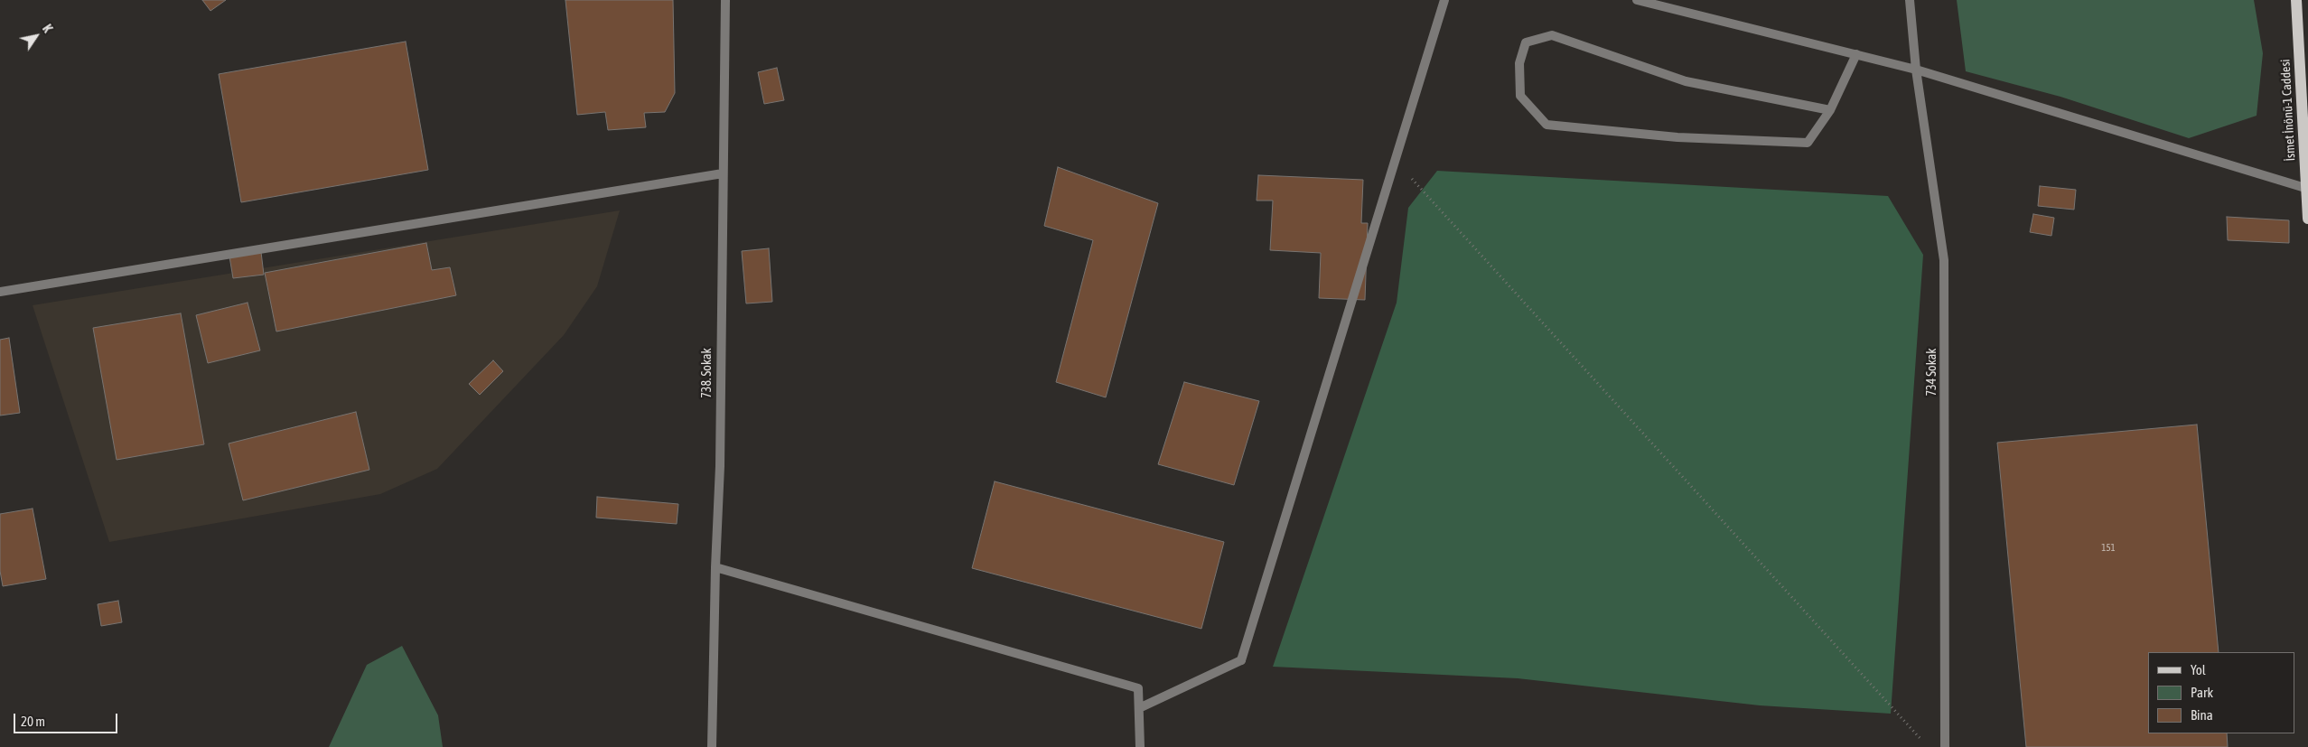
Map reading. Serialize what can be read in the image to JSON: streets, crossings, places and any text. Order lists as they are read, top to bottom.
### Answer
{
  "streets": {
    "main road": ["İsmet İnönü-1 Caddesi"],
    "street": ["734 Sokak", "738. Sokak"]
  },
  "house_numbers": ["151"],
  "legend": ["Yol", "Park", "Bina"],
  "scale_bar": "20 m",
  "north": "top right"
}
